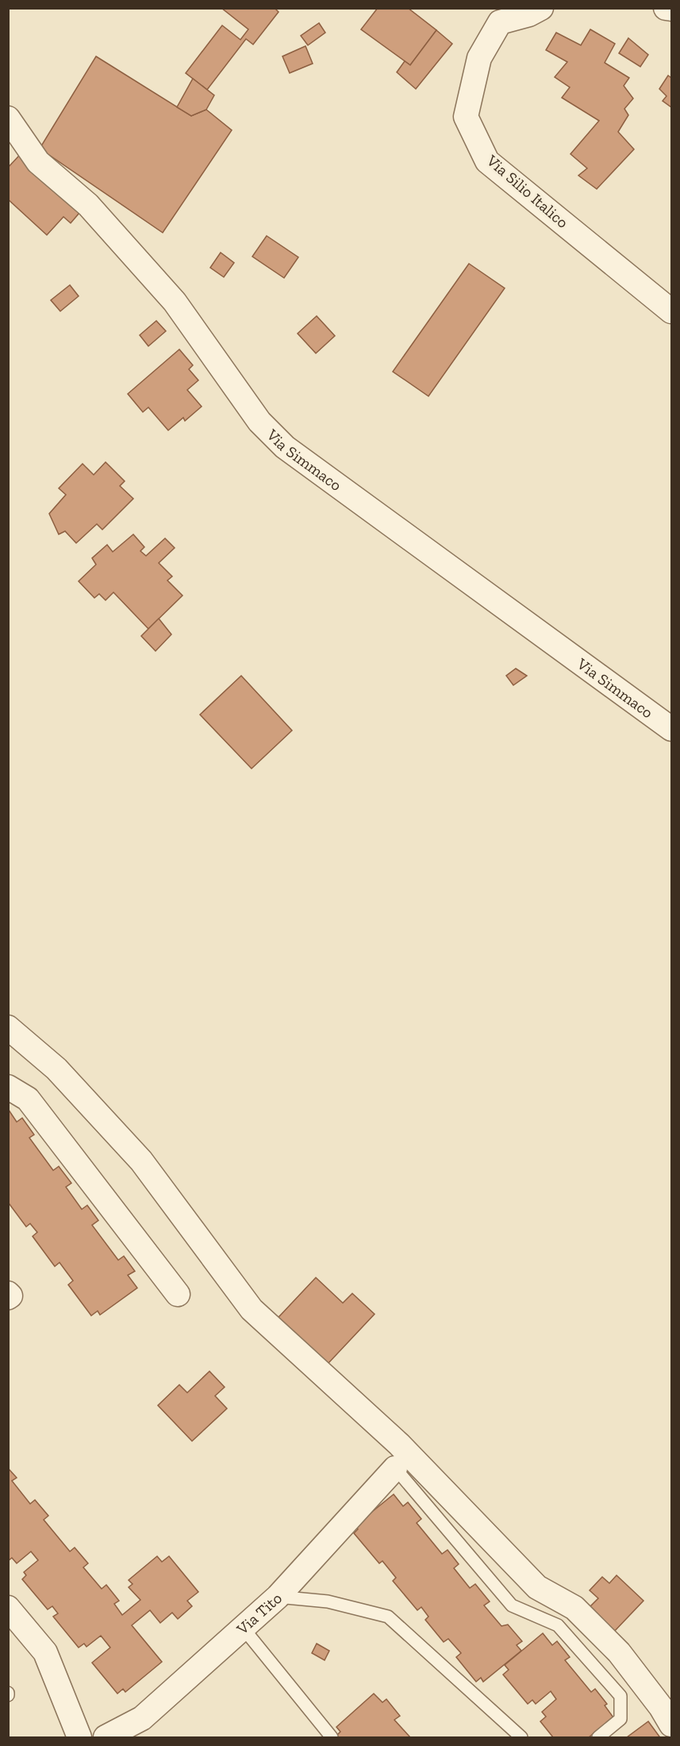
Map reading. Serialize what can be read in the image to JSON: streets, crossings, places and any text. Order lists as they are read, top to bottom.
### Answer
{
  "streets": {
    "street": ["Via Silio Italico", "Via Simmaco", "Via Tito"]
  }
}
